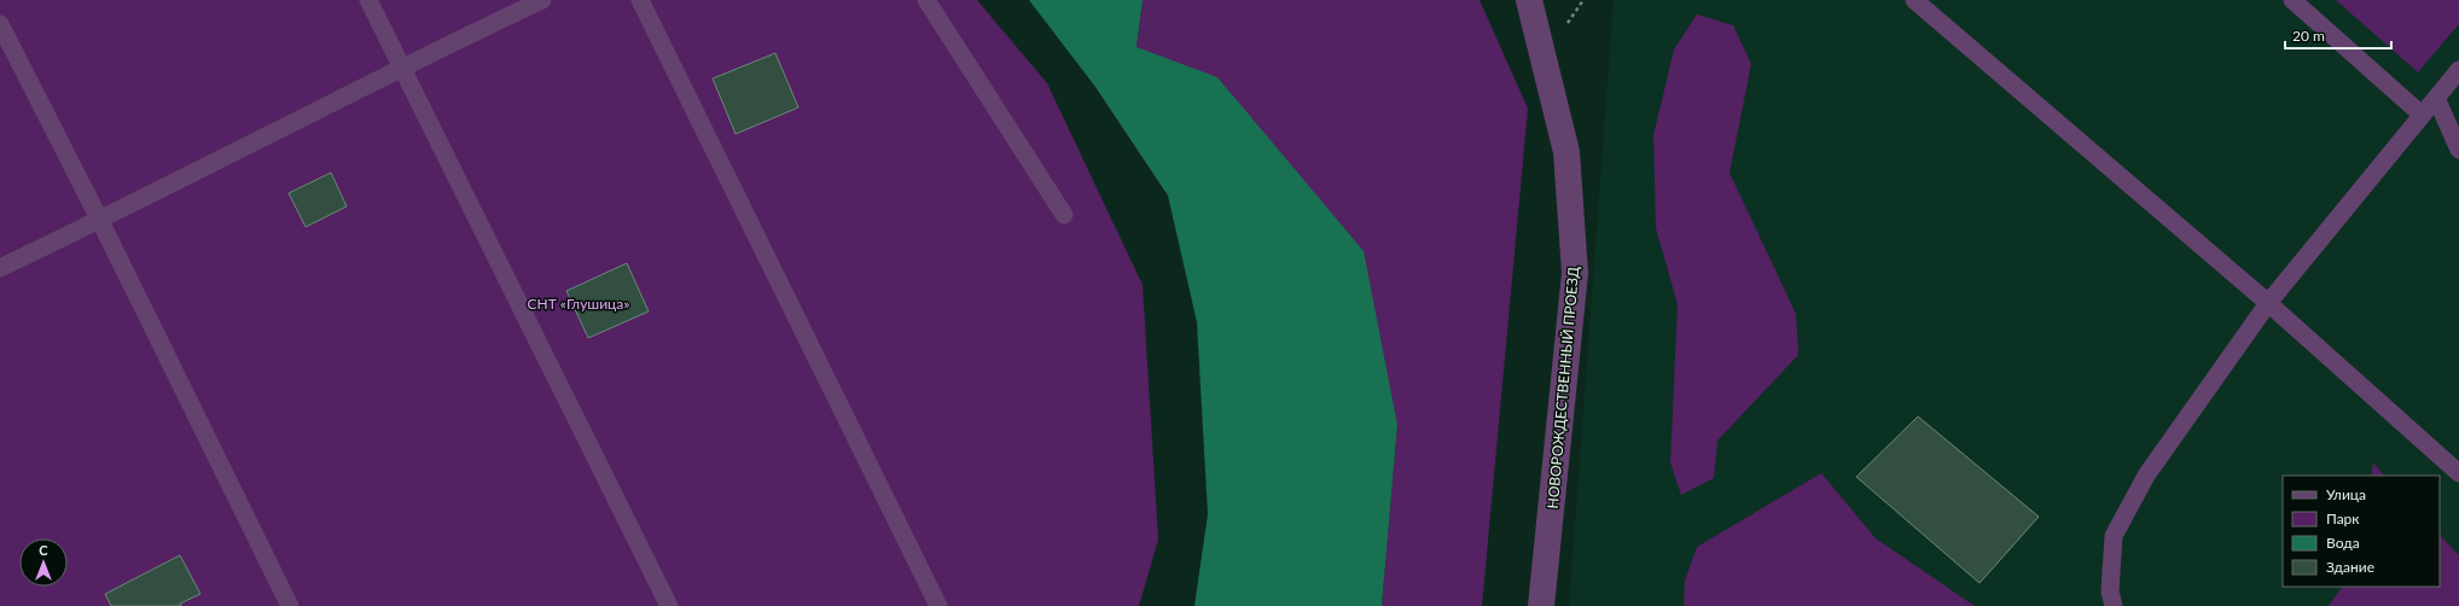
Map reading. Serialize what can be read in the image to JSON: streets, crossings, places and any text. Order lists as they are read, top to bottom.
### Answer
{
  "streets": {
    "street": ["НОВОРОЖДЕСТВЕННЫЙ ПРОЕЗД"]
  },
  "parks": ["СНТ «Глушица»"],
  "legend": [
    "Улица",
    "Парк",
    "Вода",
    "Здание"
  ],
  "scale_bar": "20 m",
  "north": "top"
}
